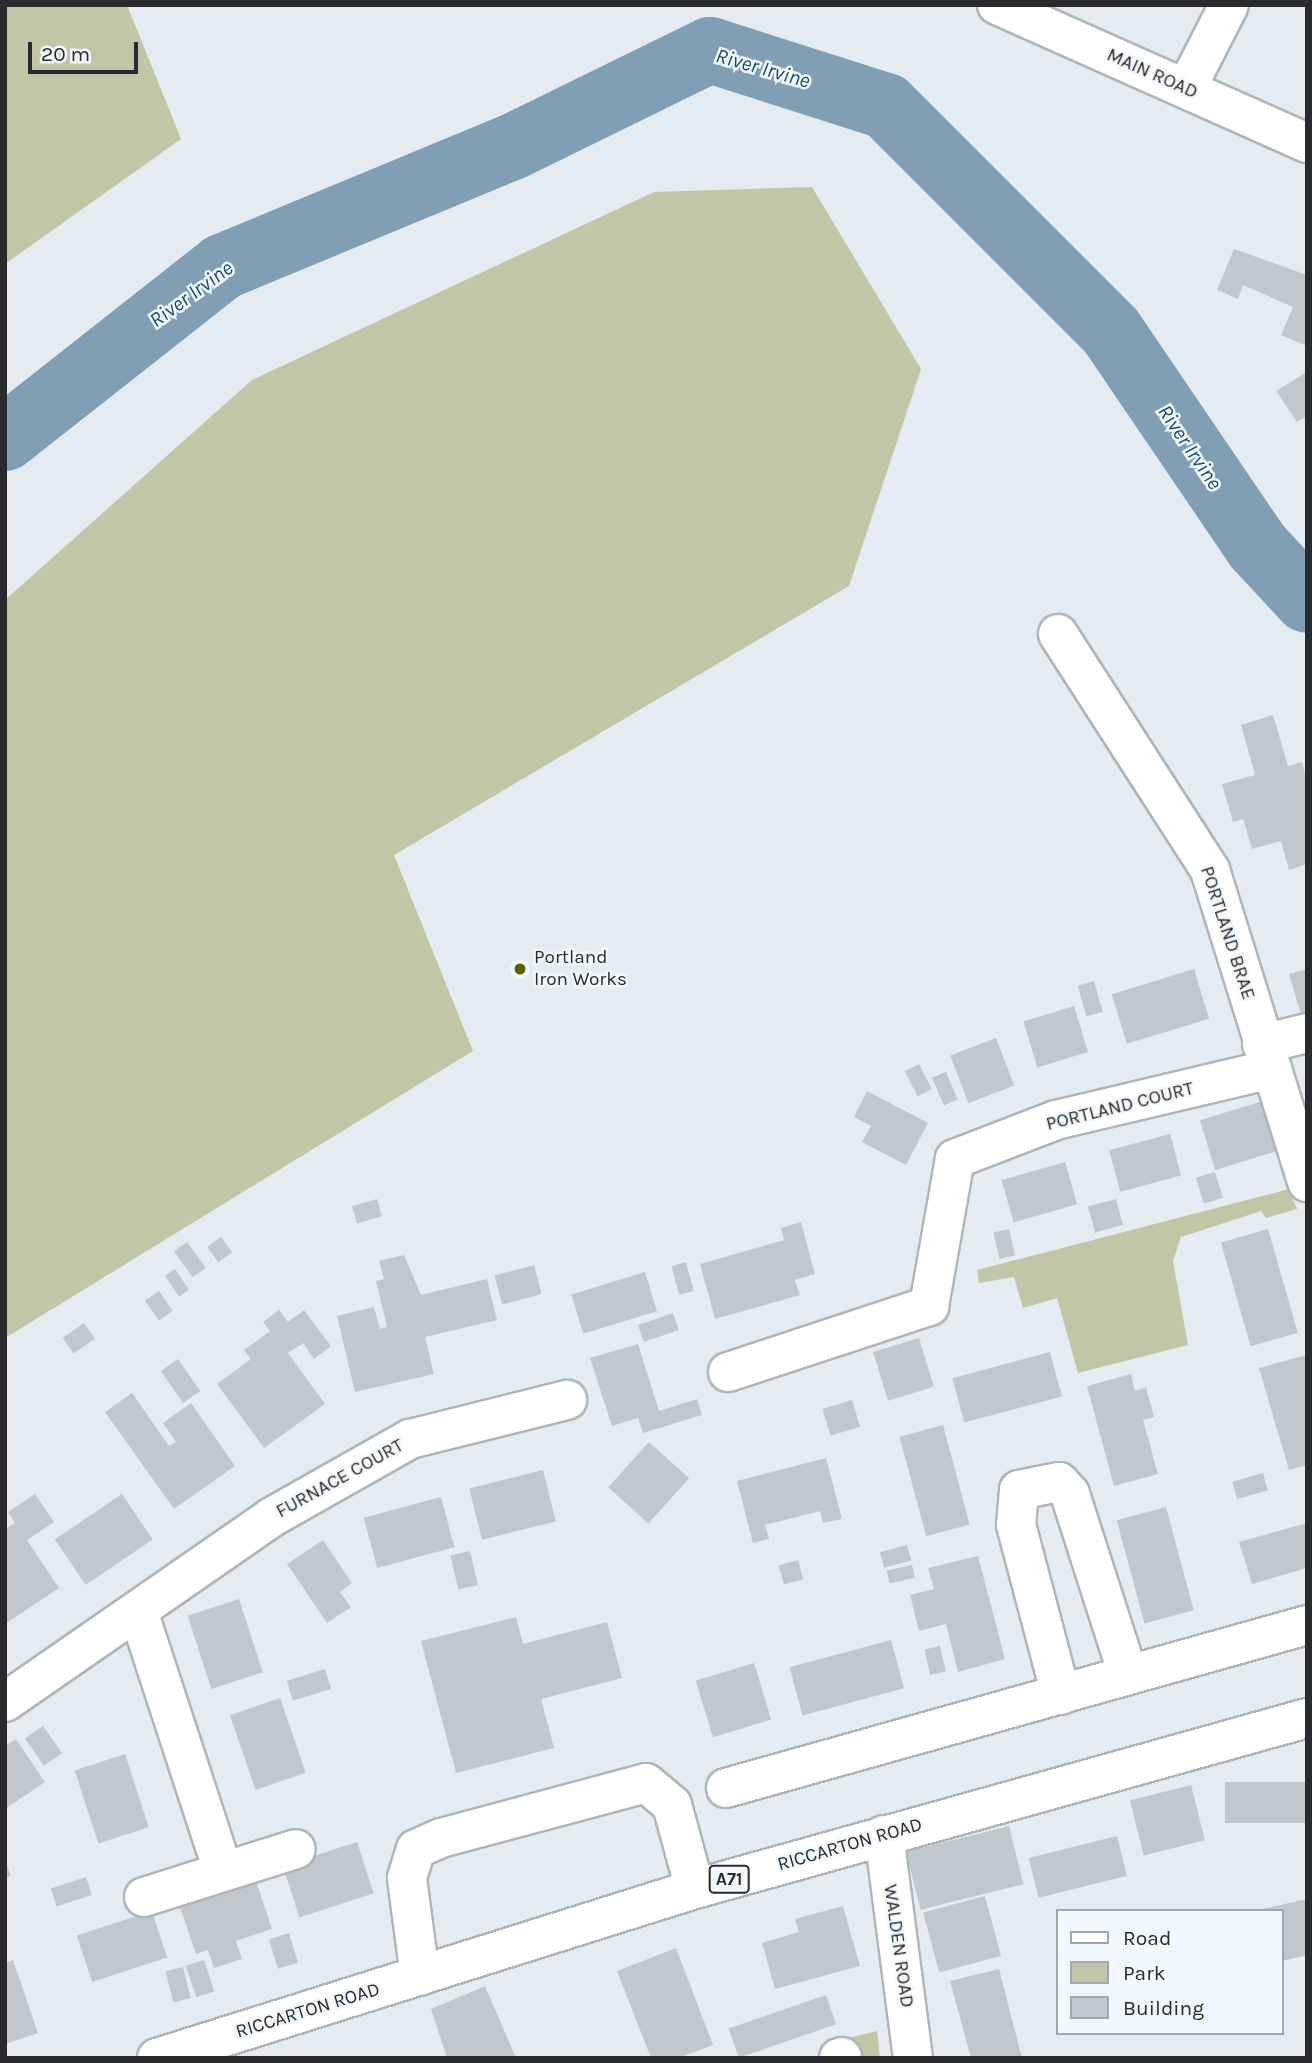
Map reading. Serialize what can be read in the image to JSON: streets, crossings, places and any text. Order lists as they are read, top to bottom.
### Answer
{
  "streets": {
    "street": [
      "MAIN ROAD",
      "PORTLAND BRAE",
      "PORTLAND COURT",
      "FURNACE COURT",
      "RICCARTON ROAD",
      "A71",
      "WALDEN ROAD"
    ]
  },
  "crossings": [
    ["PORTLAND BRAE", "PORTLAND COURT"],
    ["RICCARTON ROAD", "WALDEN ROAD"]
  ],
  "water": ["River Irvine"],
  "places": ["Portland Iron Works"],
  "legend": ["Road", "Park", "Building"],
  "scale_bar": "20 m"
}
